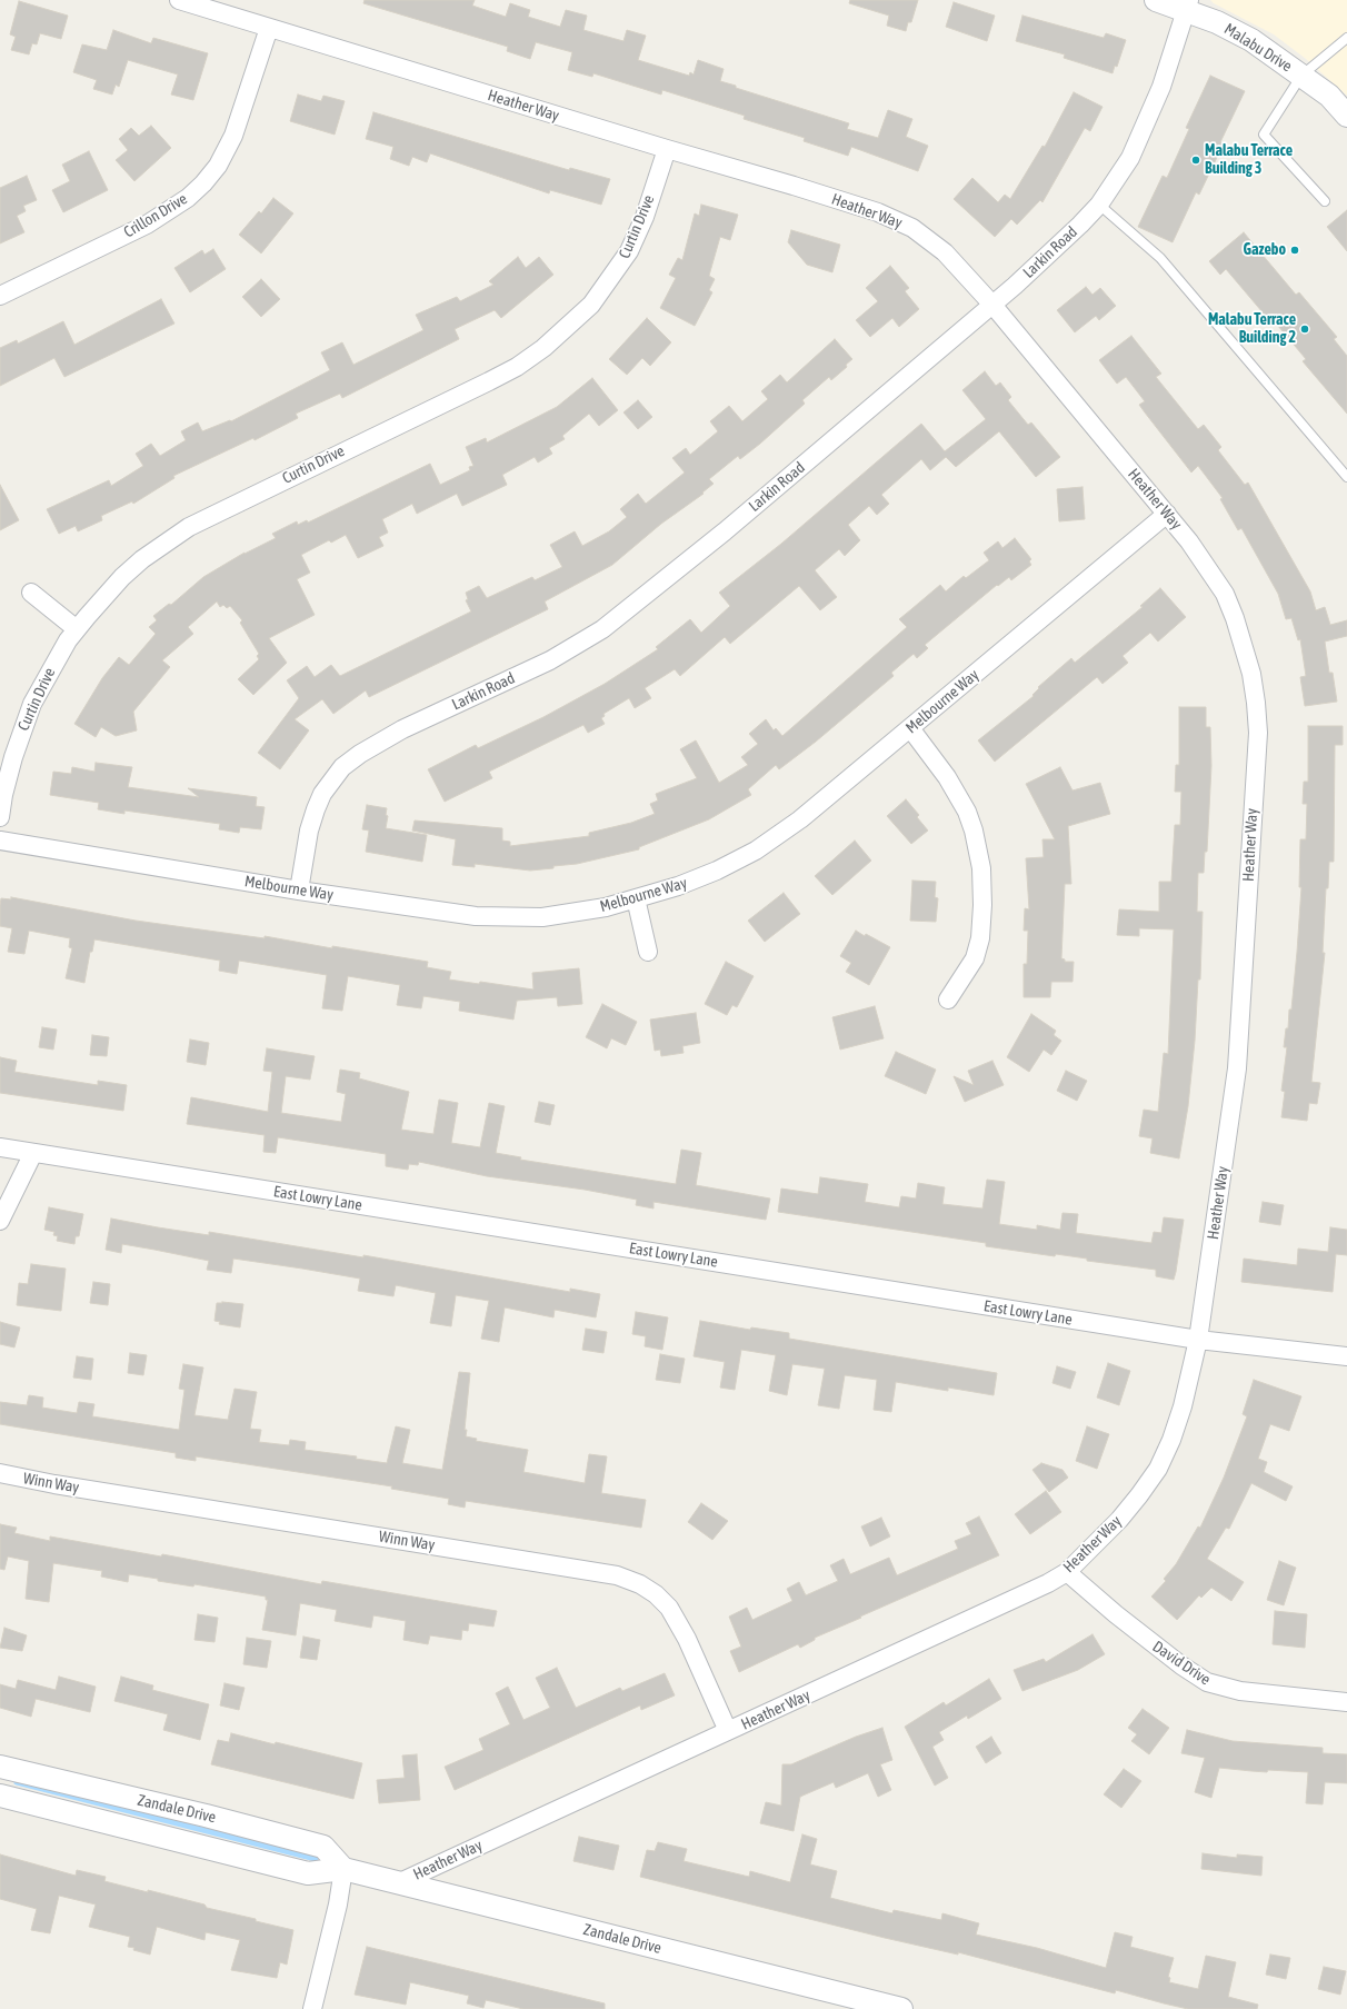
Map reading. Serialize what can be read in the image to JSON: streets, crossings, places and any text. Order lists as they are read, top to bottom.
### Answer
{
  "streets": {
    "street": [
      "Malabu Drive",
      "Heather Way",
      "Crillon Drive",
      "Curtin Drive",
      "Larkin Road",
      "Melbourne Way",
      "East Lowry Lane",
      "Winn Way",
      "David Drive",
      "Zandale Drive"
    ]
  },
  "crossings": [
    ["Malabu Drive", "Larkin Road"],
    ["Heather Way", "Crillon Drive"],
    ["Heather Way", "Curtin Drive"],
    ["Heather Way", "Larkin Road"],
    ["Heather Way", "Melbourne Way"],
    ["Heather Way", "East Lowry Lane"],
    ["Heather Way", "Winn Way"],
    ["Heather Way", "David Drive"],
    ["Heather Way", "Zandale Drive"],
    ["Larkin Road", "Melbourne Way"]
  ],
  "places": ["Malabu Terrace Building 3", "Gazebo", "Malabu Terrace Building 2"]
}
